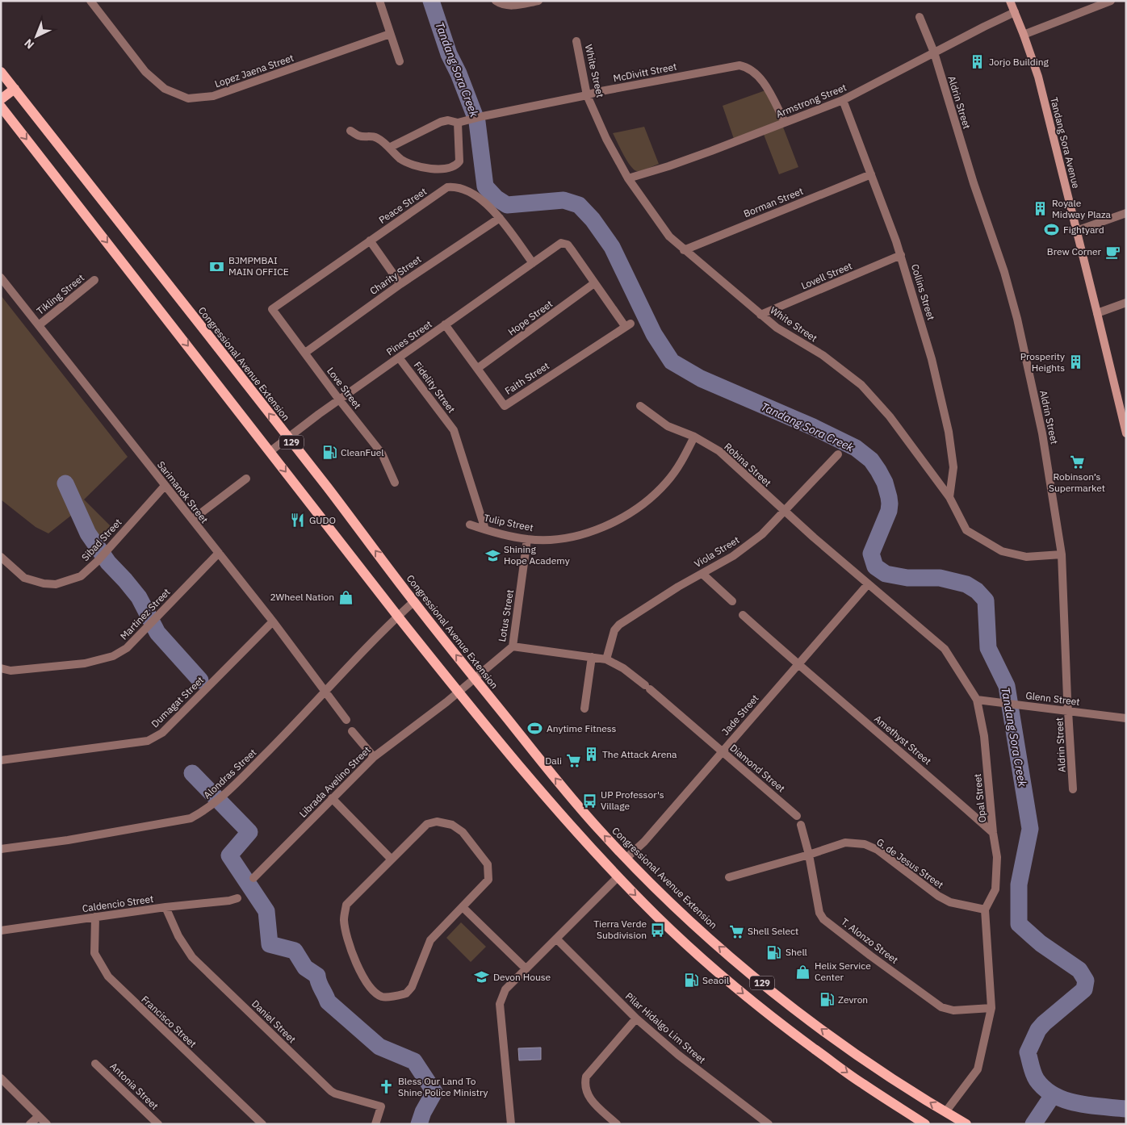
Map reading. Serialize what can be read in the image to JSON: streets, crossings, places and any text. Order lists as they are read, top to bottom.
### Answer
{
  "streets": {
    "main road": ["Tandang Sora Avenue", "Congressional Avenue Extension", "129"],
    "street": [
      "Lopez Jaena Street",
      "White Street",
      "McDivitt Street",
      "Armstrong Street",
      "Aldrin Street",
      "Borman Street",
      "Peace Street",
      "Charity Street",
      "Lovell Street",
      "Collins Street",
      "Tikling Street",
      "Hope Street",
      "Pines Street",
      "Faith Street",
      "Fidelity Street",
      "Love Street",
      "Robina Street",
      "Sarimanok Street",
      "Tulip Street",
      "Sibad Street",
      "Viola Street",
      "Martinez Street",
      "Lotus Street",
      "Glenn Street",
      "Dumagat Street",
      "Jade Street",
      "Amethyst Street",
      "Diamond Street",
      "Alondras Street",
      "Librada Avelino Street",
      "Opal Street",
      "G. de Jesus Street",
      "Caldencio Street",
      "T. Alonzo Street",
      "Francisco Street",
      "Daniel Street",
      "Pilar Hidalgo Lim Street",
      "Antonia Street"
    ]
  },
  "crossings": [
    ["White Street", "McDivitt Street"],
    ["White Street", "Armstrong Street"],
    ["White Street", "Aldrin Street"],
    ["White Street", "Borman Street"],
    ["White Street", "Lovell Street"],
    ["White Street", "Collins Street"],
    ["McDivitt Street", "Armstrong Street"],
    ["Armstrong Street", "Aldrin Street"],
    ["Armstrong Street", "Tandang Sora Avenue"],
    ["Armstrong Street", "Collins Street"],
    ["Aldrin Street", "Glenn Street"],
    ["Borman Street", "Collins Street"],
    ["Peace Street", "Charity Street"],
    ["Peace Street", "Pines Street"],
    ["Peace Street", "Love Street"],
    ["Charity Street", "Love Street"],
    ["Lovell Street", "Collins Street"],
    ["Tikling Street", "Sarimanok Street"],
    ["Hope Street", "Faith Street"],
    ["Pines Street", "Congressional Avenue Extension"],
    ["Pines Street", "Faith Street"],
    ["Pines Street", "Fidelity Street"],
    ["Pines Street", "Love Street"],
    ["Pines Street", "129"],
    ["Congressional Avenue Extension", "Lotus Street"],
    ["Congressional Avenue Extension", "Jade Street"],
    ["Congressional Avenue Extension", "Alondras Street"],
    ["Congressional Avenue Extension", "Librada Avelino Street"],
    ["Fidelity Street", "Tulip Street"],
    ["129", "Alondras Street"],
    ["129", "Librada Avelino Street"],
    ["Robina Street", "Tulip Street"],
    ["Robina Street", "Viola Street"],
    ["Robina Street", "Opal Street"],
    ["Sarimanok Street", "Sibad Street"],
    ["Sarimanok Street", "Martinez Street"],
    ["Sarimanok Street", "Dumagat Street"],
    ["Sarimanok Street", "Alondras Street"],
    ["Tulip Street", "Lotus Street"],
    ["Viola Street", "Diamond Street"],
    ["Lotus Street", "Diamond Street"],
    ["Lotus Street", "Librada Avelino Street"],
    ["Glenn Street", "Opal Street"],
    ["Jade Street", "Amethyst Street"],
    ["Jade Street", "Diamond Street"],
    ["Jade Street", "Opal Street"],
    ["Amethyst Street", "Opal Street"],
    ["Opal Street", "G. de Jesus Street"],
    ["G. de Jesus Street", "T. Alonzo Street"],
    ["Caldencio Street", "Francisco Street"],
    ["Caldencio Street", "Daniel Street"]
  ],
  "water": ["Tandang Sora Creek"],
  "places": {
    "building": [
      "Jorjo Building",
      "Royale Midway Plaza",
      "Prosperity Heights",
      "The Attack Arena"
    ],
    "sports": ["Fightyard", "Anytime Fitness"],
    "cafe": ["Brew Corner"],
    "bank": ["BJMPMBAI MAIN OFFICE"],
    "fuel station": [
      "CleanFuel",
      "Shell",
      "Seaoil",
      "Zevron"
    ],
    "supermarket": ["Robinson’s Supermarket", "Dali", "Shell Select"],
    "restaurant": ["GUDO"],
    "school or university": ["Shining Hope Academy", "Devon House"],
    "shop": ["2Wheel Nation", "Helix Service Center"],
    "bus stop": ["UP Professor's Village", "Tierra Verde Subdivision"],
    "church": ["Bless Our Land To Shine Police Ministry"]
  },
  "north": "bottom left"
}
